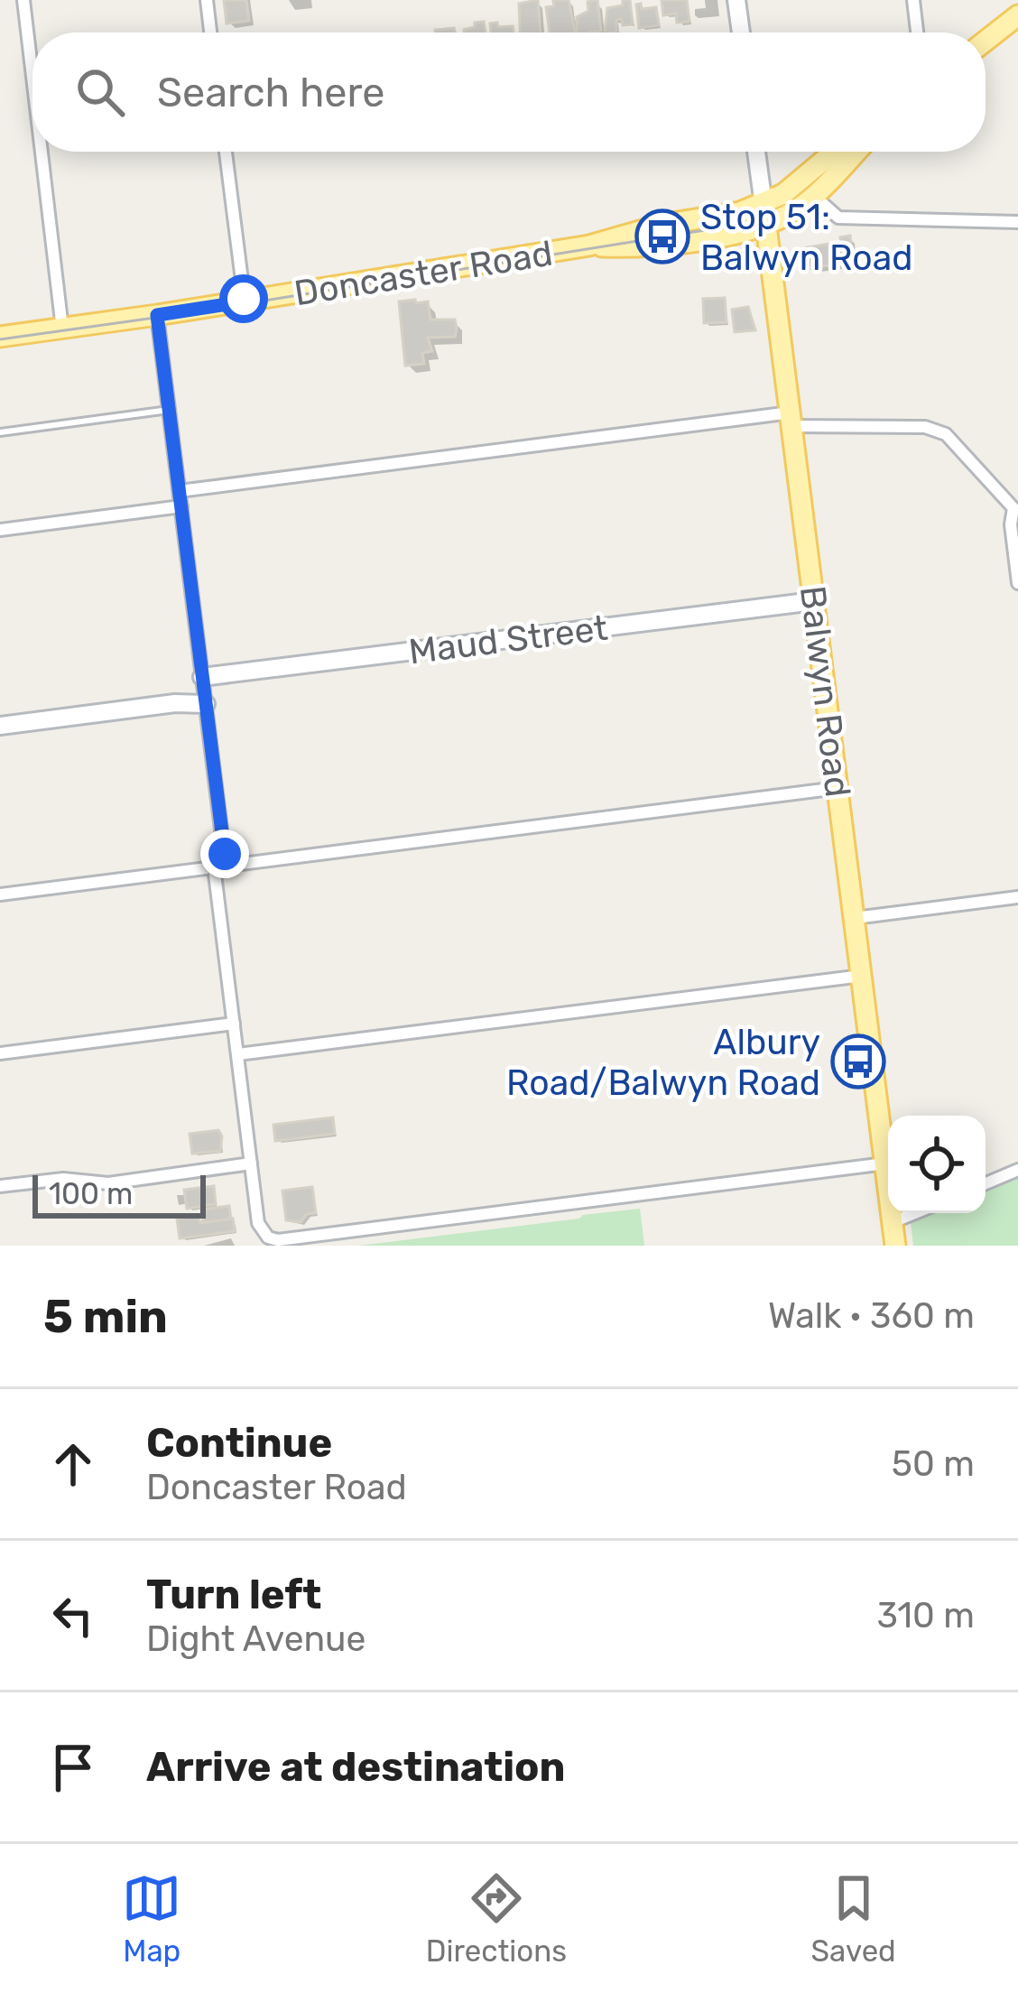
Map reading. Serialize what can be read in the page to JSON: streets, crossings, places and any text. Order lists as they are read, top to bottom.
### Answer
{
  "streets": {
    "main road": ["Doncaster Road", "Balwyn Road"],
    "street": ["Maud Street"]
  },
  "crossings": [
    ["Doncaster Road", "Balwyn Road"],
    ["Maud Street", "Balwyn Road"]
  ],
  "places": {
    "bus stop": ["Stop 51: Balwyn Road", "Albury Road/Balwyn Road"]
  },
  "scale_bar": "100 m",
  "page": {
    "search": "Search here",
    "scale": "100 m",
    "heading": ["5 min", "Walk · 360 m"],
    "list": [
      ["Continue", "Doncaster Road", "50 m"],
      ["Turn left", "Dight Avenue", "310 m"],
      "Arrive at destination"
    ],
    "nav": ["Map", "Directions", "Saved"]
  }
}
